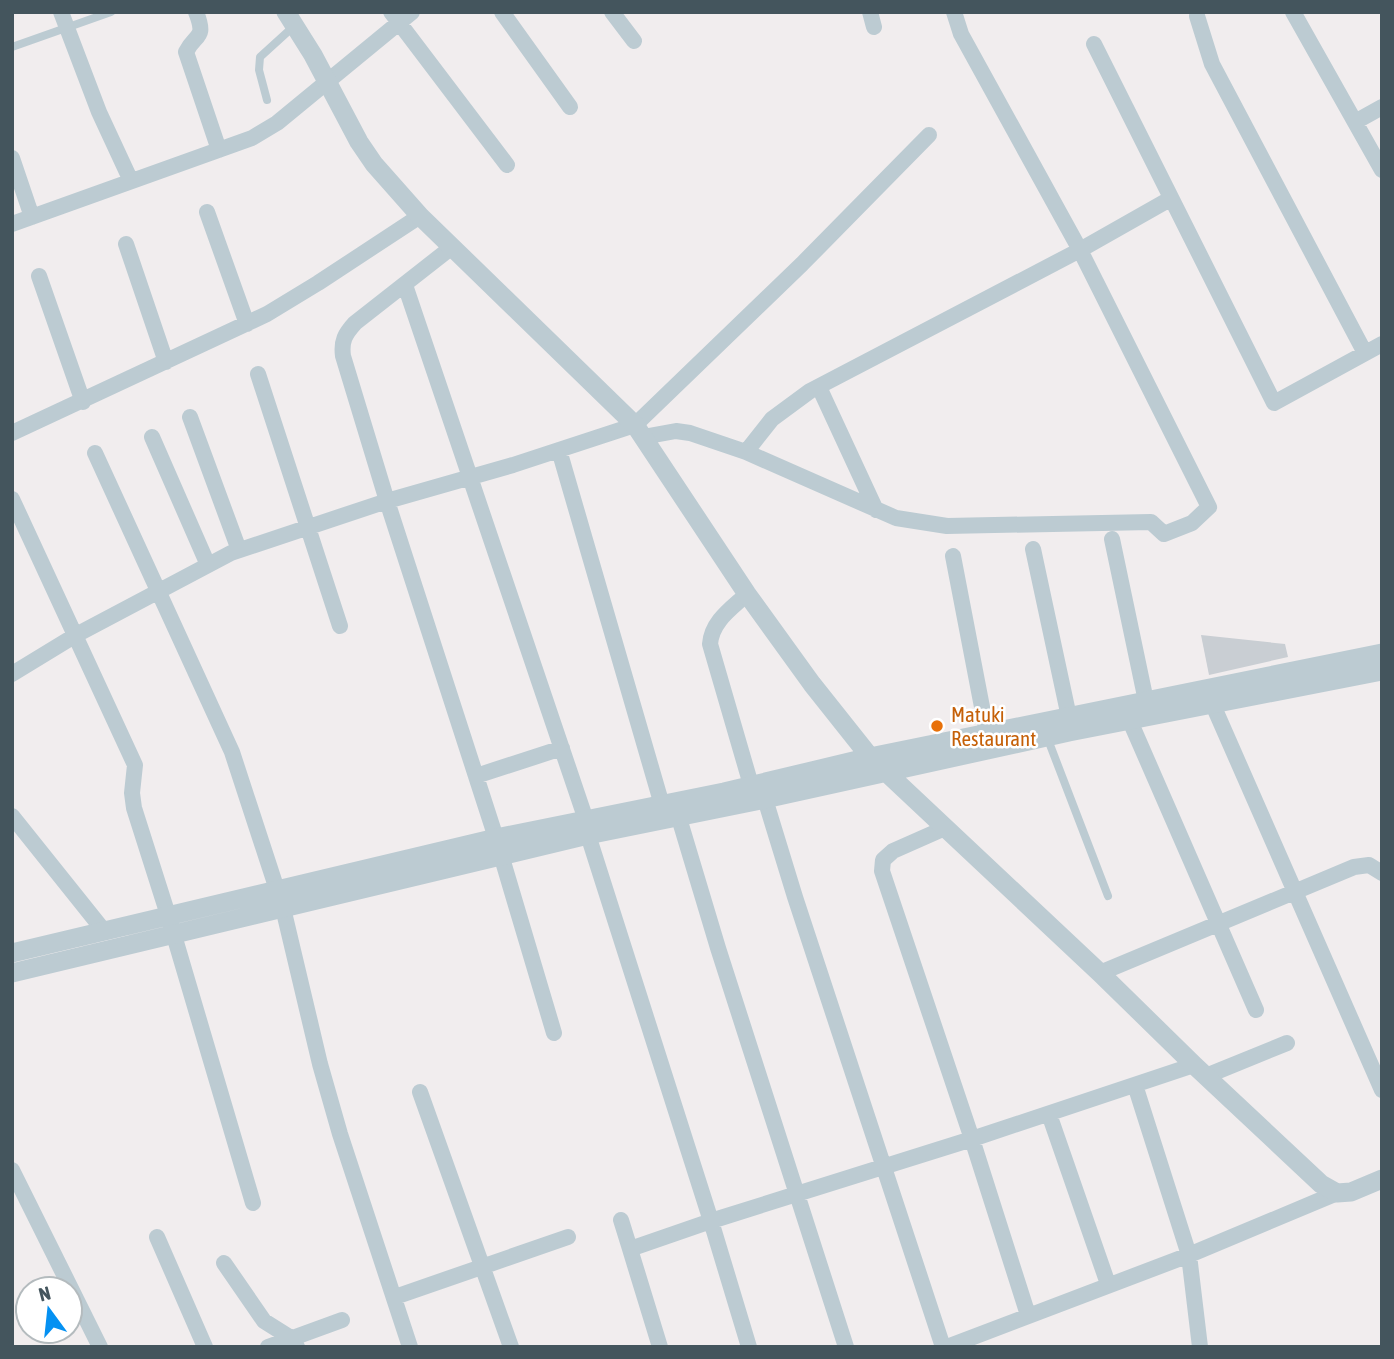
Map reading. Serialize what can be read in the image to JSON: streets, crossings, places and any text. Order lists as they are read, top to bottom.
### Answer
{
  "places": ["Matuki Restaurant"],
  "north": "top"
}
